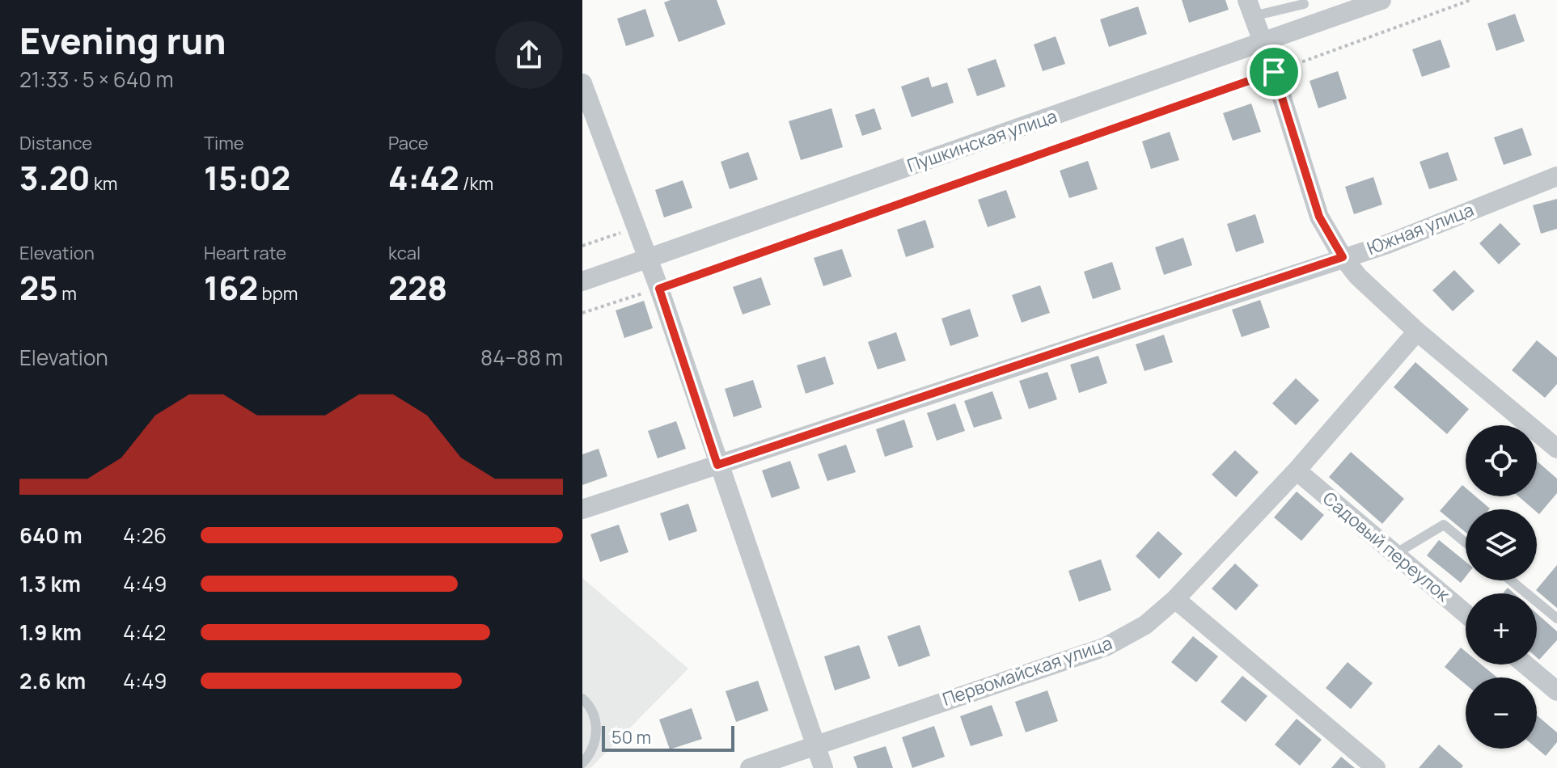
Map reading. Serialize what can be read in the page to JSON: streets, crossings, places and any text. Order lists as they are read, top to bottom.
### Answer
{
  "streets": {
    "street": [
      "Пушкинская улица",
      "Южная улица",
      "Садовый переулок",
      "Первомайская улица"
    ]
  },
  "crossings": [
    ["Садовый переулок", "Первомайская улица"]
  ],
  "scale_bar": "50 m",
  "page": {
    "heading": ["Evening run", "21:33 · 5 × 640 m"],
    "stats": [
      ["Distance", "3.20 km"],
      ["Time", "15:02"],
      ["Pace", "4:42 /km"],
      ["Elevation", "25 m"],
      ["Heart rate", "162 bpm"],
      ["kcal", "228"]
    ],
    "chart": ["Elevation", "84–88 m"],
    "map_buttons": ["+", "−"],
    "list": [
      {
        "name": "640 m",
        "note": "4:26"
      },
      {
        "name": "1.3 km",
        "note": "4:49"
      },
      {
        "name": "1.9 km",
        "note": "4:42"
      },
      {
        "name": "2.6 km",
        "note": "4:49"
      }
    ],
    "scale": "50 m"
  }
}
